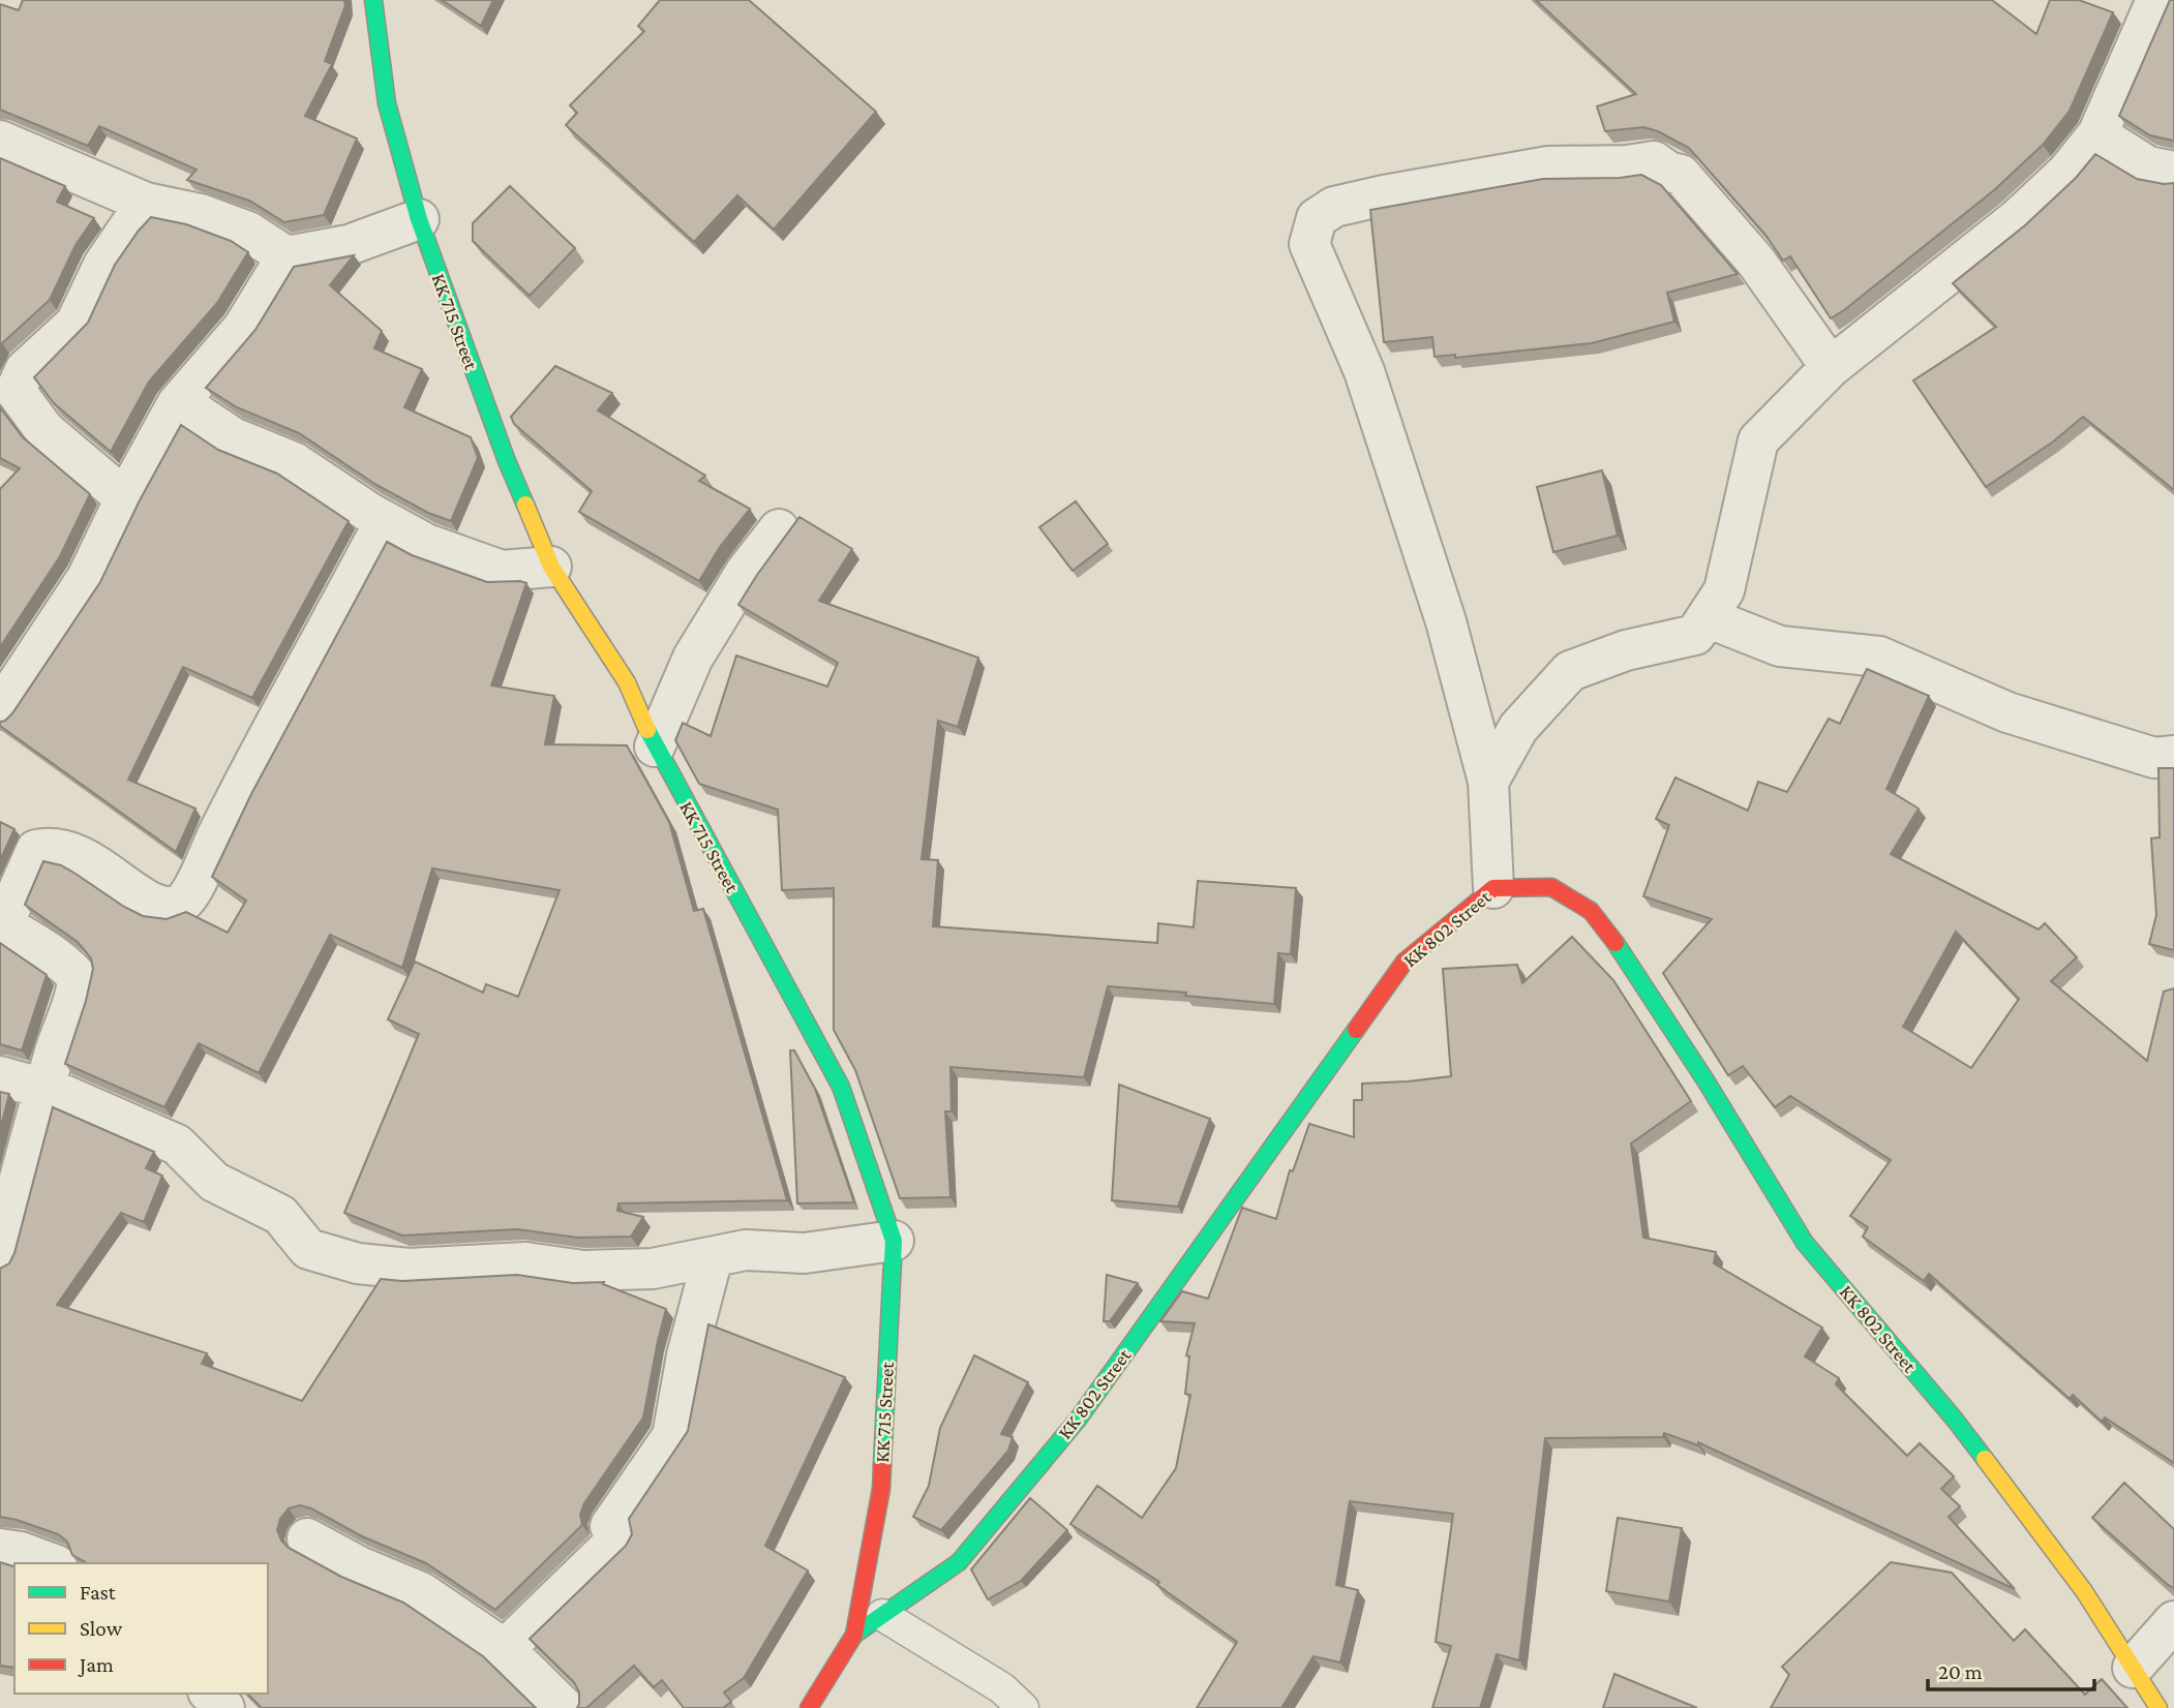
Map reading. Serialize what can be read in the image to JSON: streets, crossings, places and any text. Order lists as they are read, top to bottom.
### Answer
{
  "streets": {
    "street": ["KK 715 Street", "KK 802 Street"]
  },
  "crossings": [
    ["KK 715 Street", "KK 802 Street"]
  ],
  "legend": ["Fast", "Slow", "Jam"],
  "scale_bar": "20 m"
}
